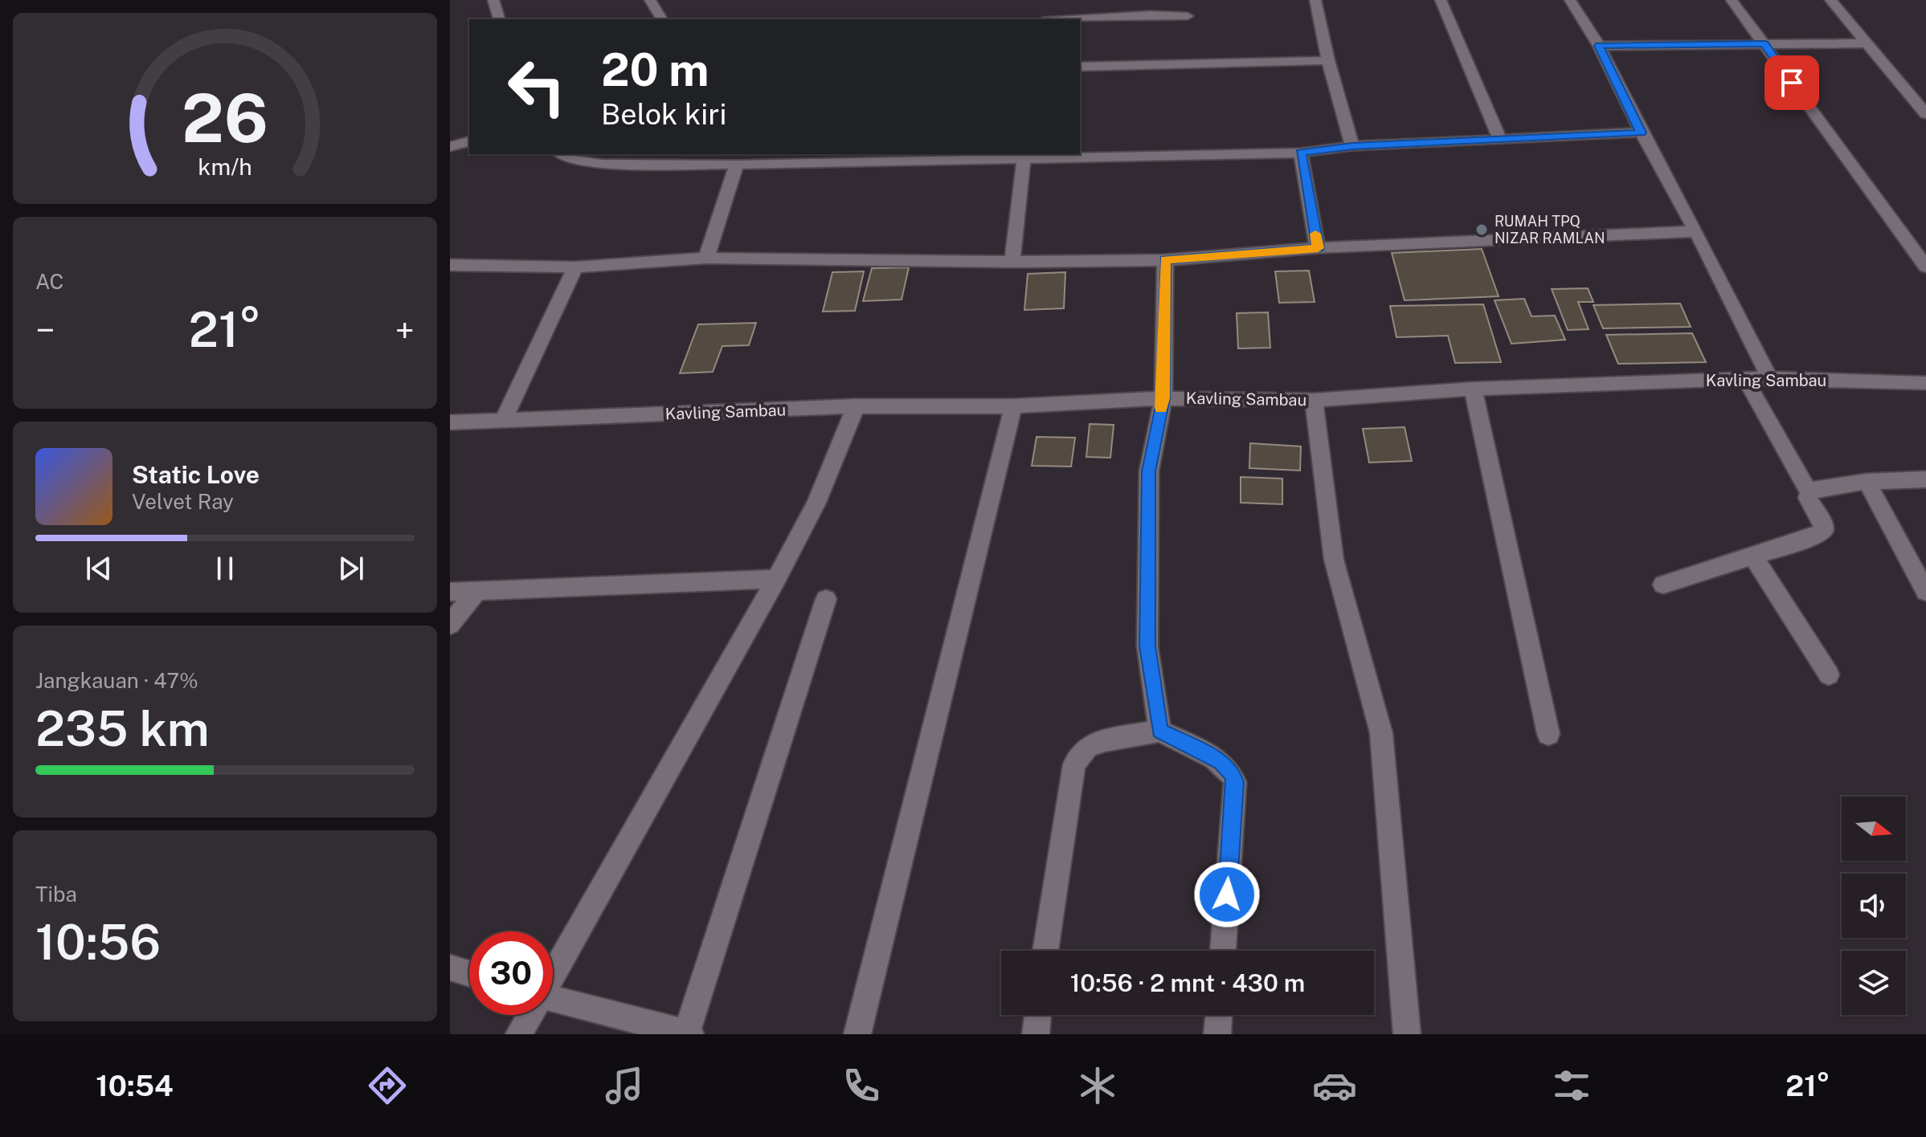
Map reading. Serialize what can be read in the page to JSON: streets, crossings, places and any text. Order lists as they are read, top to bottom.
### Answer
{
  "streets": {
    "street": ["Kavling Sambau"]
  },
  "places": ["RUMAH TPQ NIZAR RAMLAN"],
  "north": "right",
  "page": {
    "turn": ["20 m", "Belok kiri"],
    "tile": [
      "AC",
      ["Jangkauan · 47%", "235 km"],
      ["Tiba", "10:56"]
    ],
    "heat": ["−", "21°", "+"],
    "song": ["Static Love", "Velvet Ray"],
    "limit": "30",
    "trip": "10:56 · 2 mnt · 430 m",
    "tabs": ["10:54", "21°"],
    "gauge": ["26", "km/h"]
  }
}
